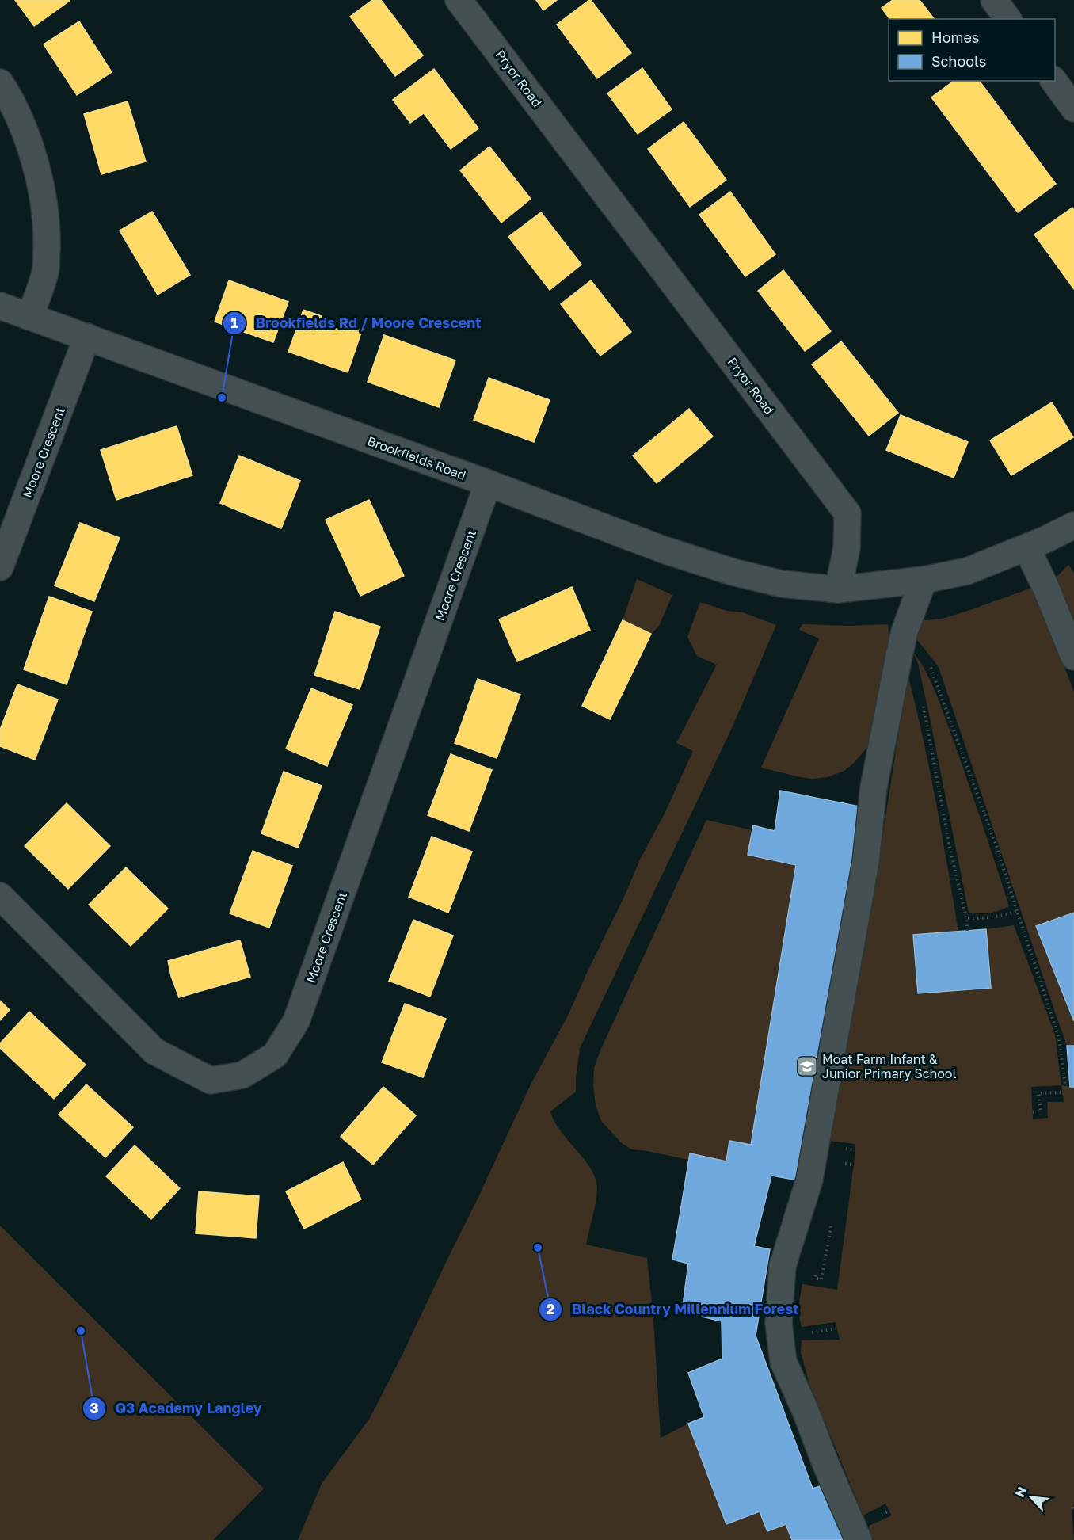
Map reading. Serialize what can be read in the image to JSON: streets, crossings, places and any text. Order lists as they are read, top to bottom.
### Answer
{
  "streets": {
    "street": ["Pryor Road", "Moore Crescent", "Brookfields Road"]
  },
  "crossings": [
    ["Pryor Road", "Brookfields Road"],
    ["Moore Crescent", "Brookfields Road"]
  ],
  "places": {
    "other": ["Brookfields Rd / Moore Crescent", "Black Country Millennium Forest", "Q3 Academy Langley"],
    "school or university": ["Moat Farm Infant & Junior Primary School"]
  },
  "legend": ["Homes", "Schools"],
  "north": "top left"
}
